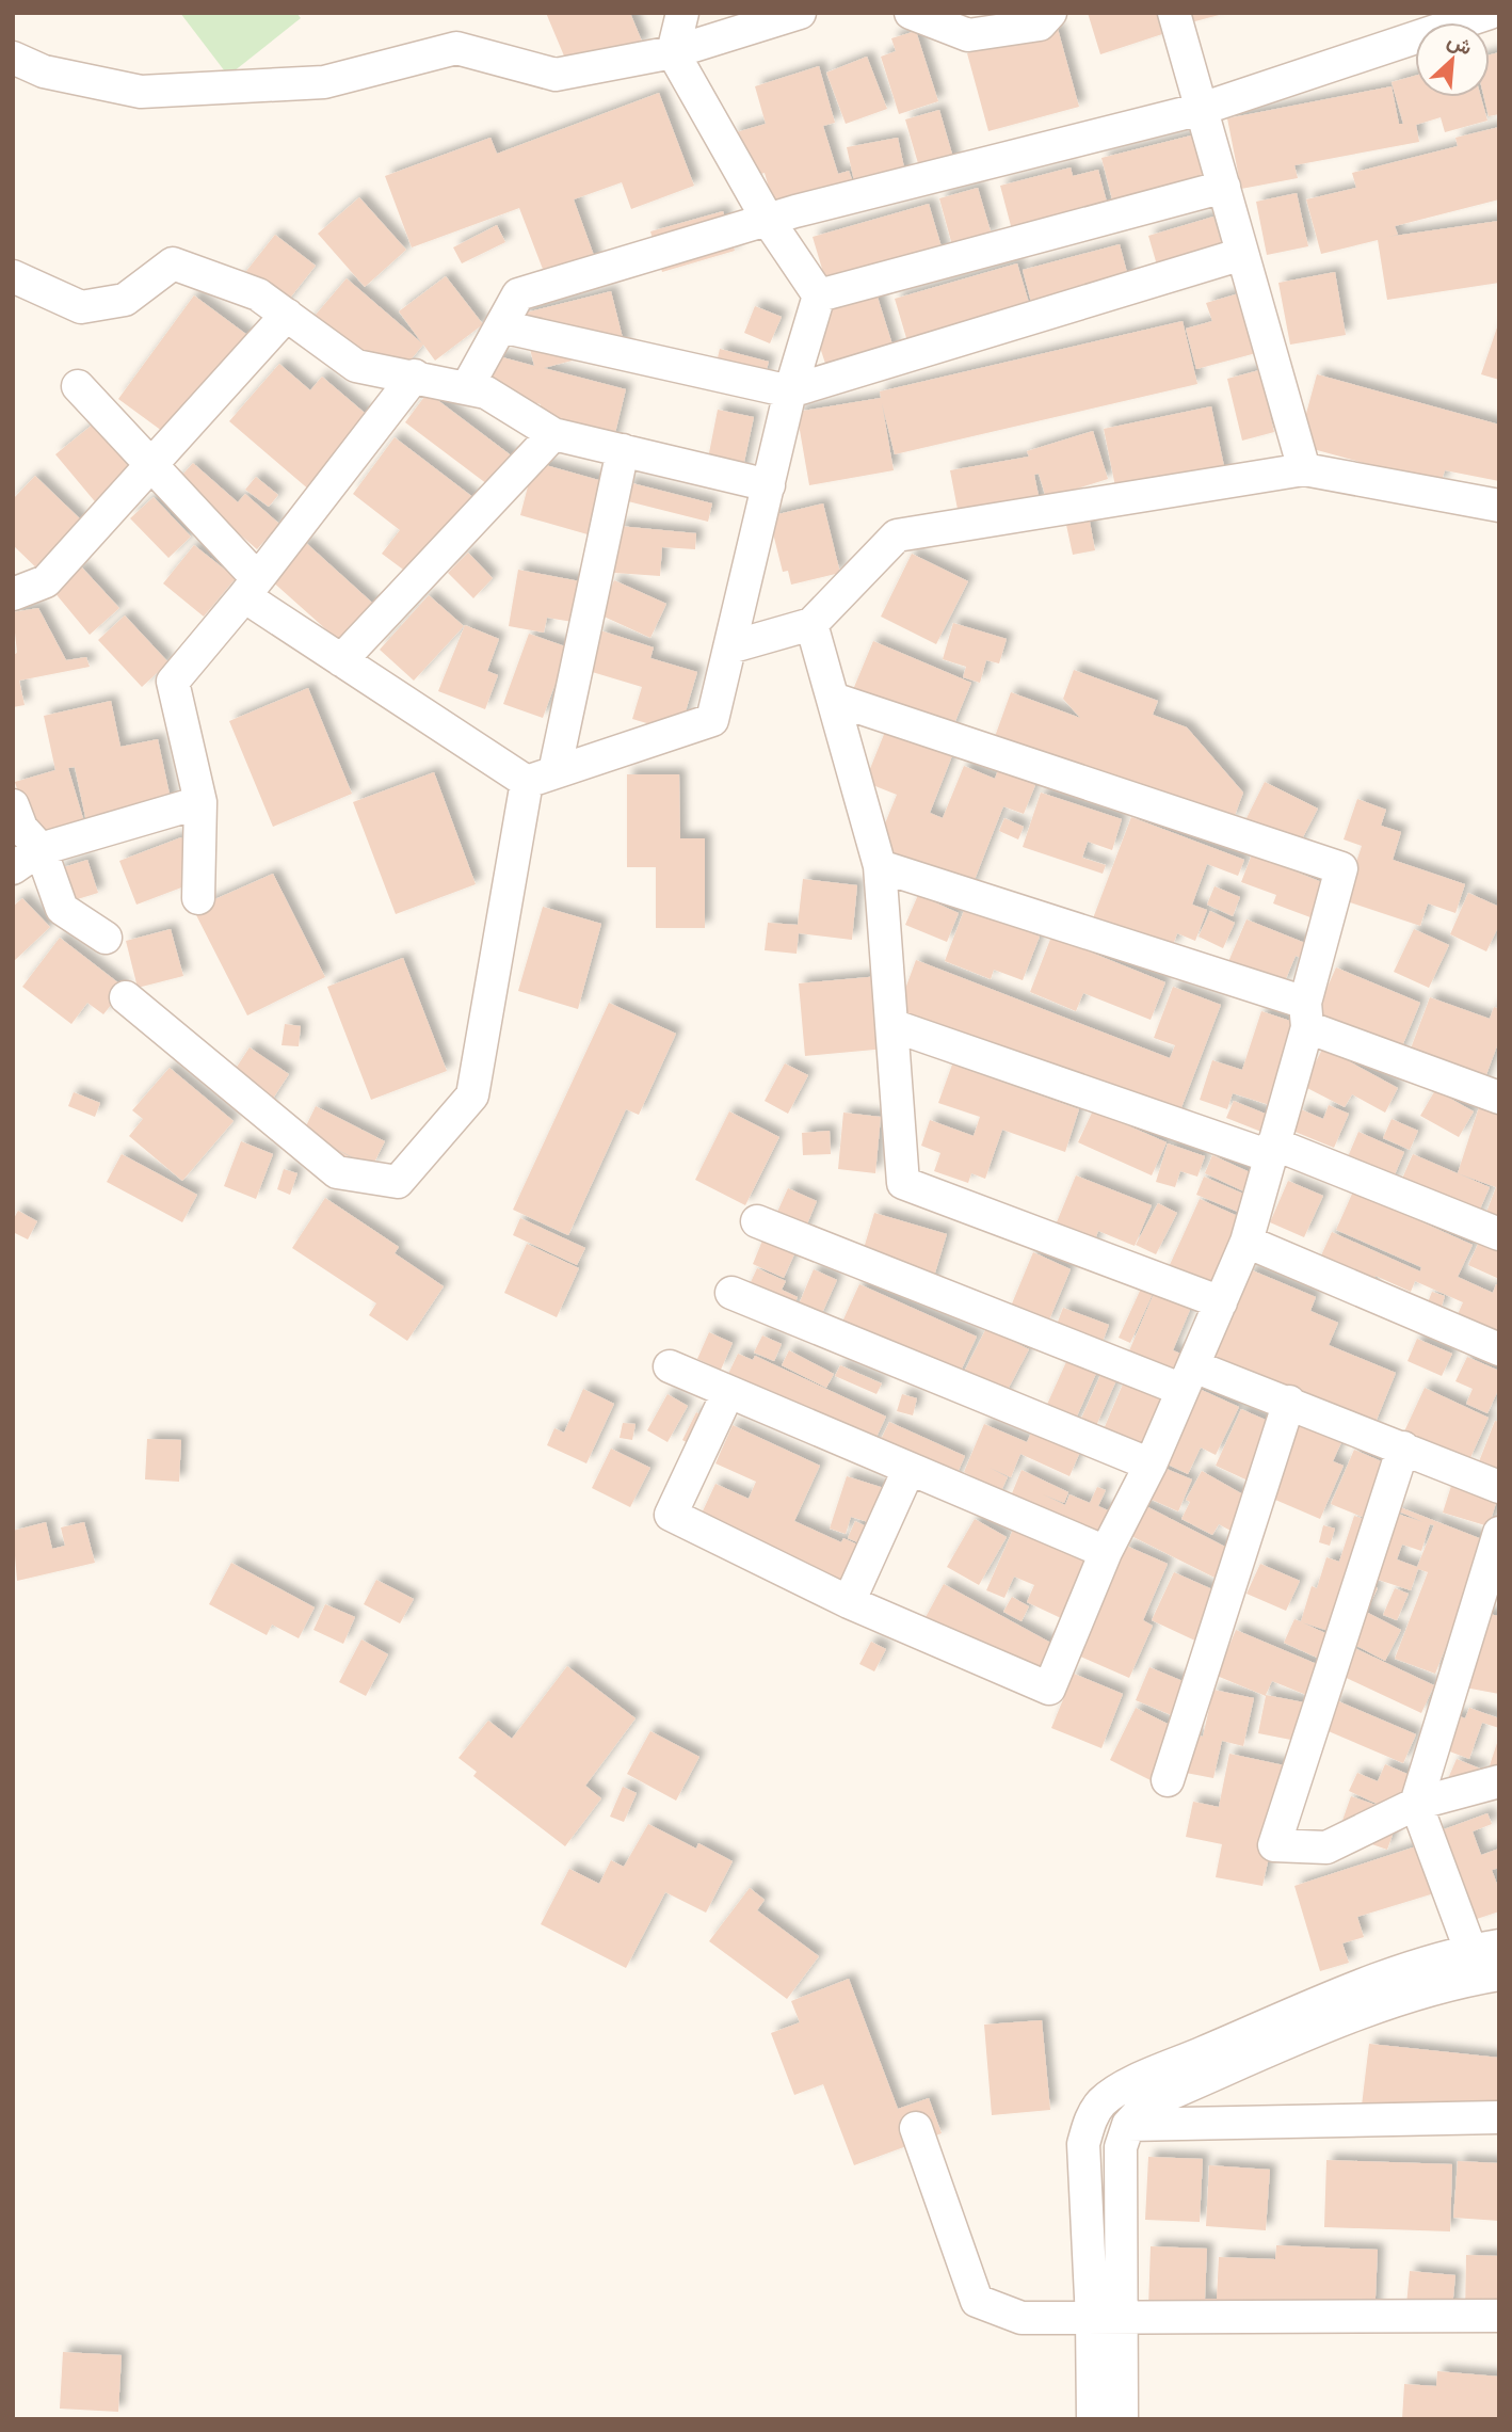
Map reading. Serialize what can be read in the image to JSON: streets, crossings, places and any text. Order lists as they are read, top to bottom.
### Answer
{
  "north": "top right"
}
